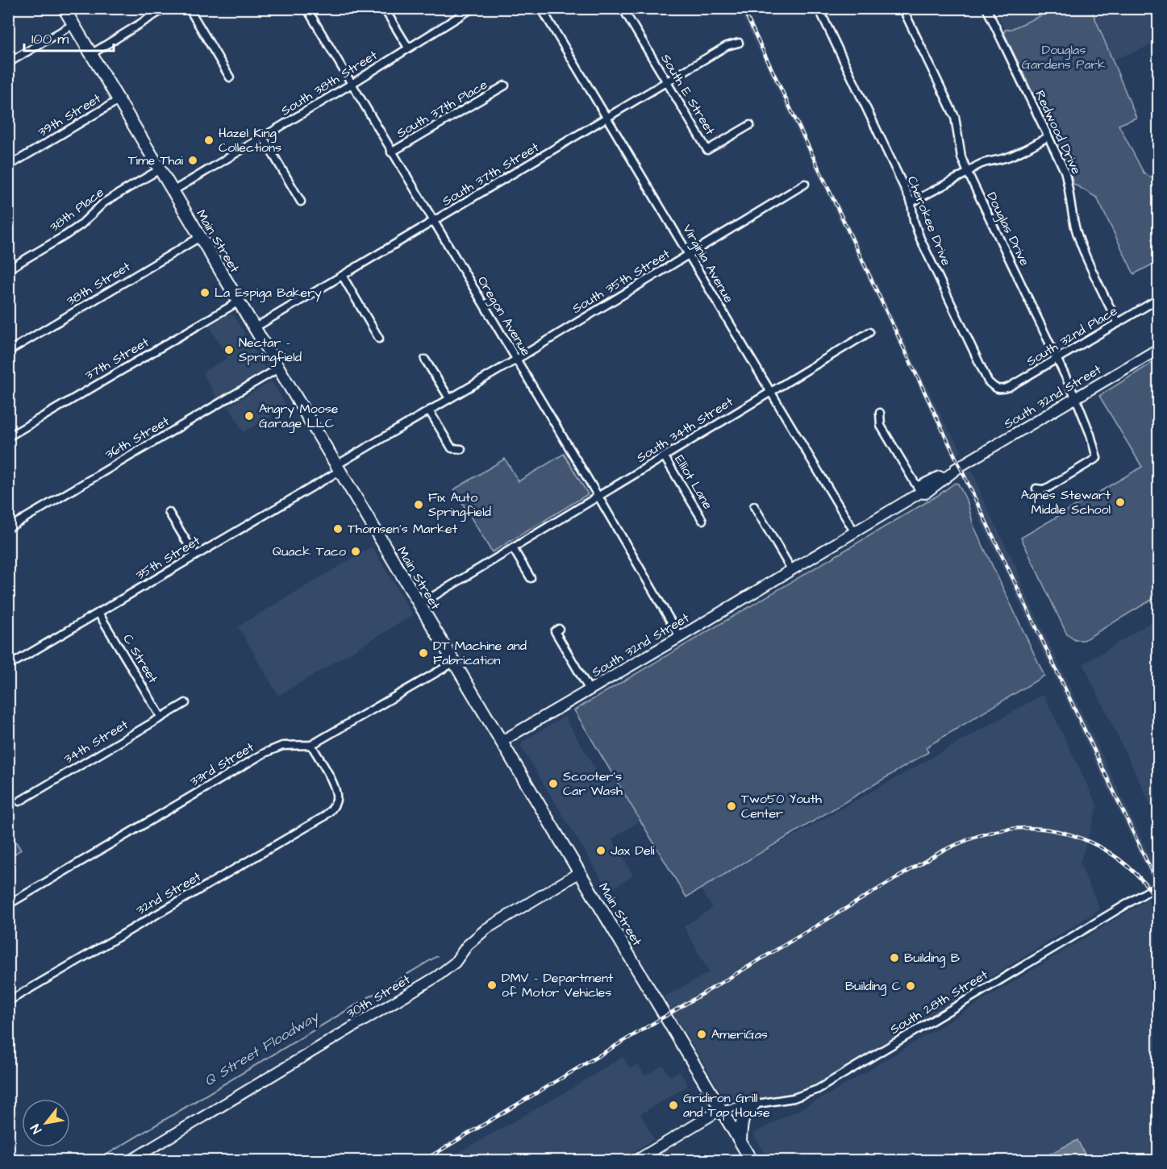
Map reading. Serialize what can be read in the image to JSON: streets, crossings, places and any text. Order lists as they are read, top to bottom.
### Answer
{
  "streets": {
    "main road": ["Main Street"],
    "street": [
      "South 38th Street",
      "South E Street",
      "South 37th Place",
      "39th Street",
      "Redwood Drive",
      "South 37th Street",
      "38th Place",
      "Cherokee Drive",
      "Douglas Drive",
      "Virginia Avenue",
      "South 35th Street",
      "38th Street",
      "Oregon Avenue",
      "South 32nd Place",
      "37th Street",
      "South 32nd Street",
      "South 34th Street",
      "36th Street",
      "Elliot Lane",
      "35th Street",
      "C Street",
      "34th Street",
      "33rd Street",
      "32nd Street",
      "30th Street",
      "South 28th Street"
    ]
  },
  "crossings": [
    ["South 38th Street", "Main Street"],
    ["South 38th Street", "Oregon Avenue"],
    ["South E Street", "South 37th Street"],
    ["South 37th Place", "Oregon Avenue"],
    ["39th Street", "Main Street"],
    ["Redwood Drive", "South 32nd Place"],
    ["South 37th Street", "Main Street"],
    ["South 37th Street", "Virginia Avenue"],
    ["South 37th Street", "Oregon Avenue"],
    ["38th Place", "Main Street"],
    ["Cherokee Drive", "South 32nd Place"],
    ["Douglas Drive", "South 32nd Place"],
    ["Douglas Drive", "South 32nd Street"],
    ["Main Street", "South 35th Street"],
    ["Main Street", "38th Street"],
    ["Main Street", "37th Street"],
    ["Main Street", "South 32nd Street"],
    ["Main Street", "South 34th Street"],
    ["Main Street", "36th Street"],
    ["Main Street", "35th Street"],
    ["Main Street", "33rd Street"],
    ["Main Street", "30th Street"],
    ["Main Street", "South 28th Street"],
    ["Virginia Avenue", "South 35th Street"],
    ["Virginia Avenue", "South 32nd Street"],
    ["Virginia Avenue", "South 34th Street"],
    ["South 35th Street", "Oregon Avenue"],
    ["South 35th Street", "35th Street"],
    ["Oregon Avenue", "South 32nd Street"],
    ["Oregon Avenue", "South 34th Street"],
    ["South 34th Street", "Elliot Lane"],
    ["35th Street", "C Street"],
    ["C Street", "34th Street"],
    ["33rd Street", "32nd Street"]
  ],
  "water": ["Q Street Floodway"],
  "parks": ["Douglas Gardens Park"],
  "places": [
    "Hazel King Collections",
    "Time Thai",
    "La Espiga Bakery",
    "Nectar - Springfield",
    "Angry Moose Garage LLC",
    "Agnes Stewart Middle School",
    "Fix Auto Springfield",
    "Thomsen's Market",
    "Quack Taco",
    "DT Machine and Fabrication",
    "Scooter’s Car Wash",
    "Two50 Youth Center",
    "Jax Deli",
    "Building B",
    "DMV - Department of Motor Vehicles",
    "Building C",
    "AmeriGas",
    "Gridiron Grill and Tap House"
  ],
  "scale_bar": "100 m",
  "north": "bottom left"
}
